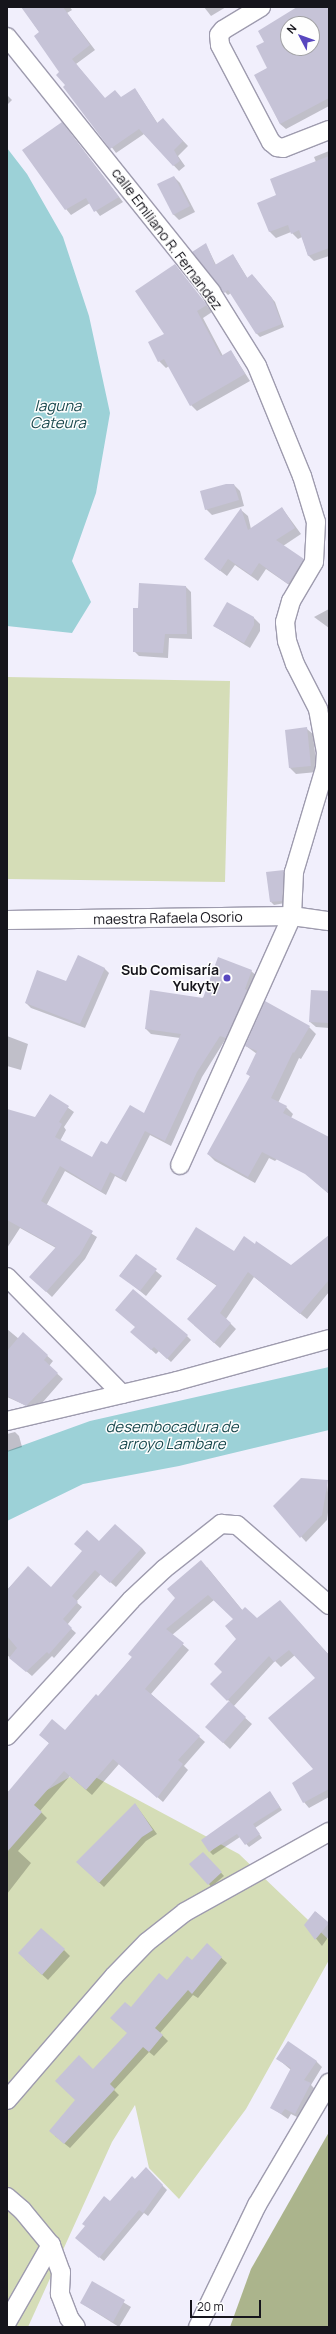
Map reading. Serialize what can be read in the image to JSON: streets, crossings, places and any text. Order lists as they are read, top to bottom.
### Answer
{
  "streets": {
    "street": ["calle Emiliano R. Fernandez", "maestra Rafaela Osorio"]
  },
  "crossings": [
    ["calle Emiliano R. Fernandez", "maestra Rafaela Osorio"]
  ],
  "water": ["laguna Cateura", "desembocadura de arroyo Lambare"],
  "places": ["Sub Comisaría Yukyty"],
  "scale_bar": "20 m",
  "north": "top left"
}
